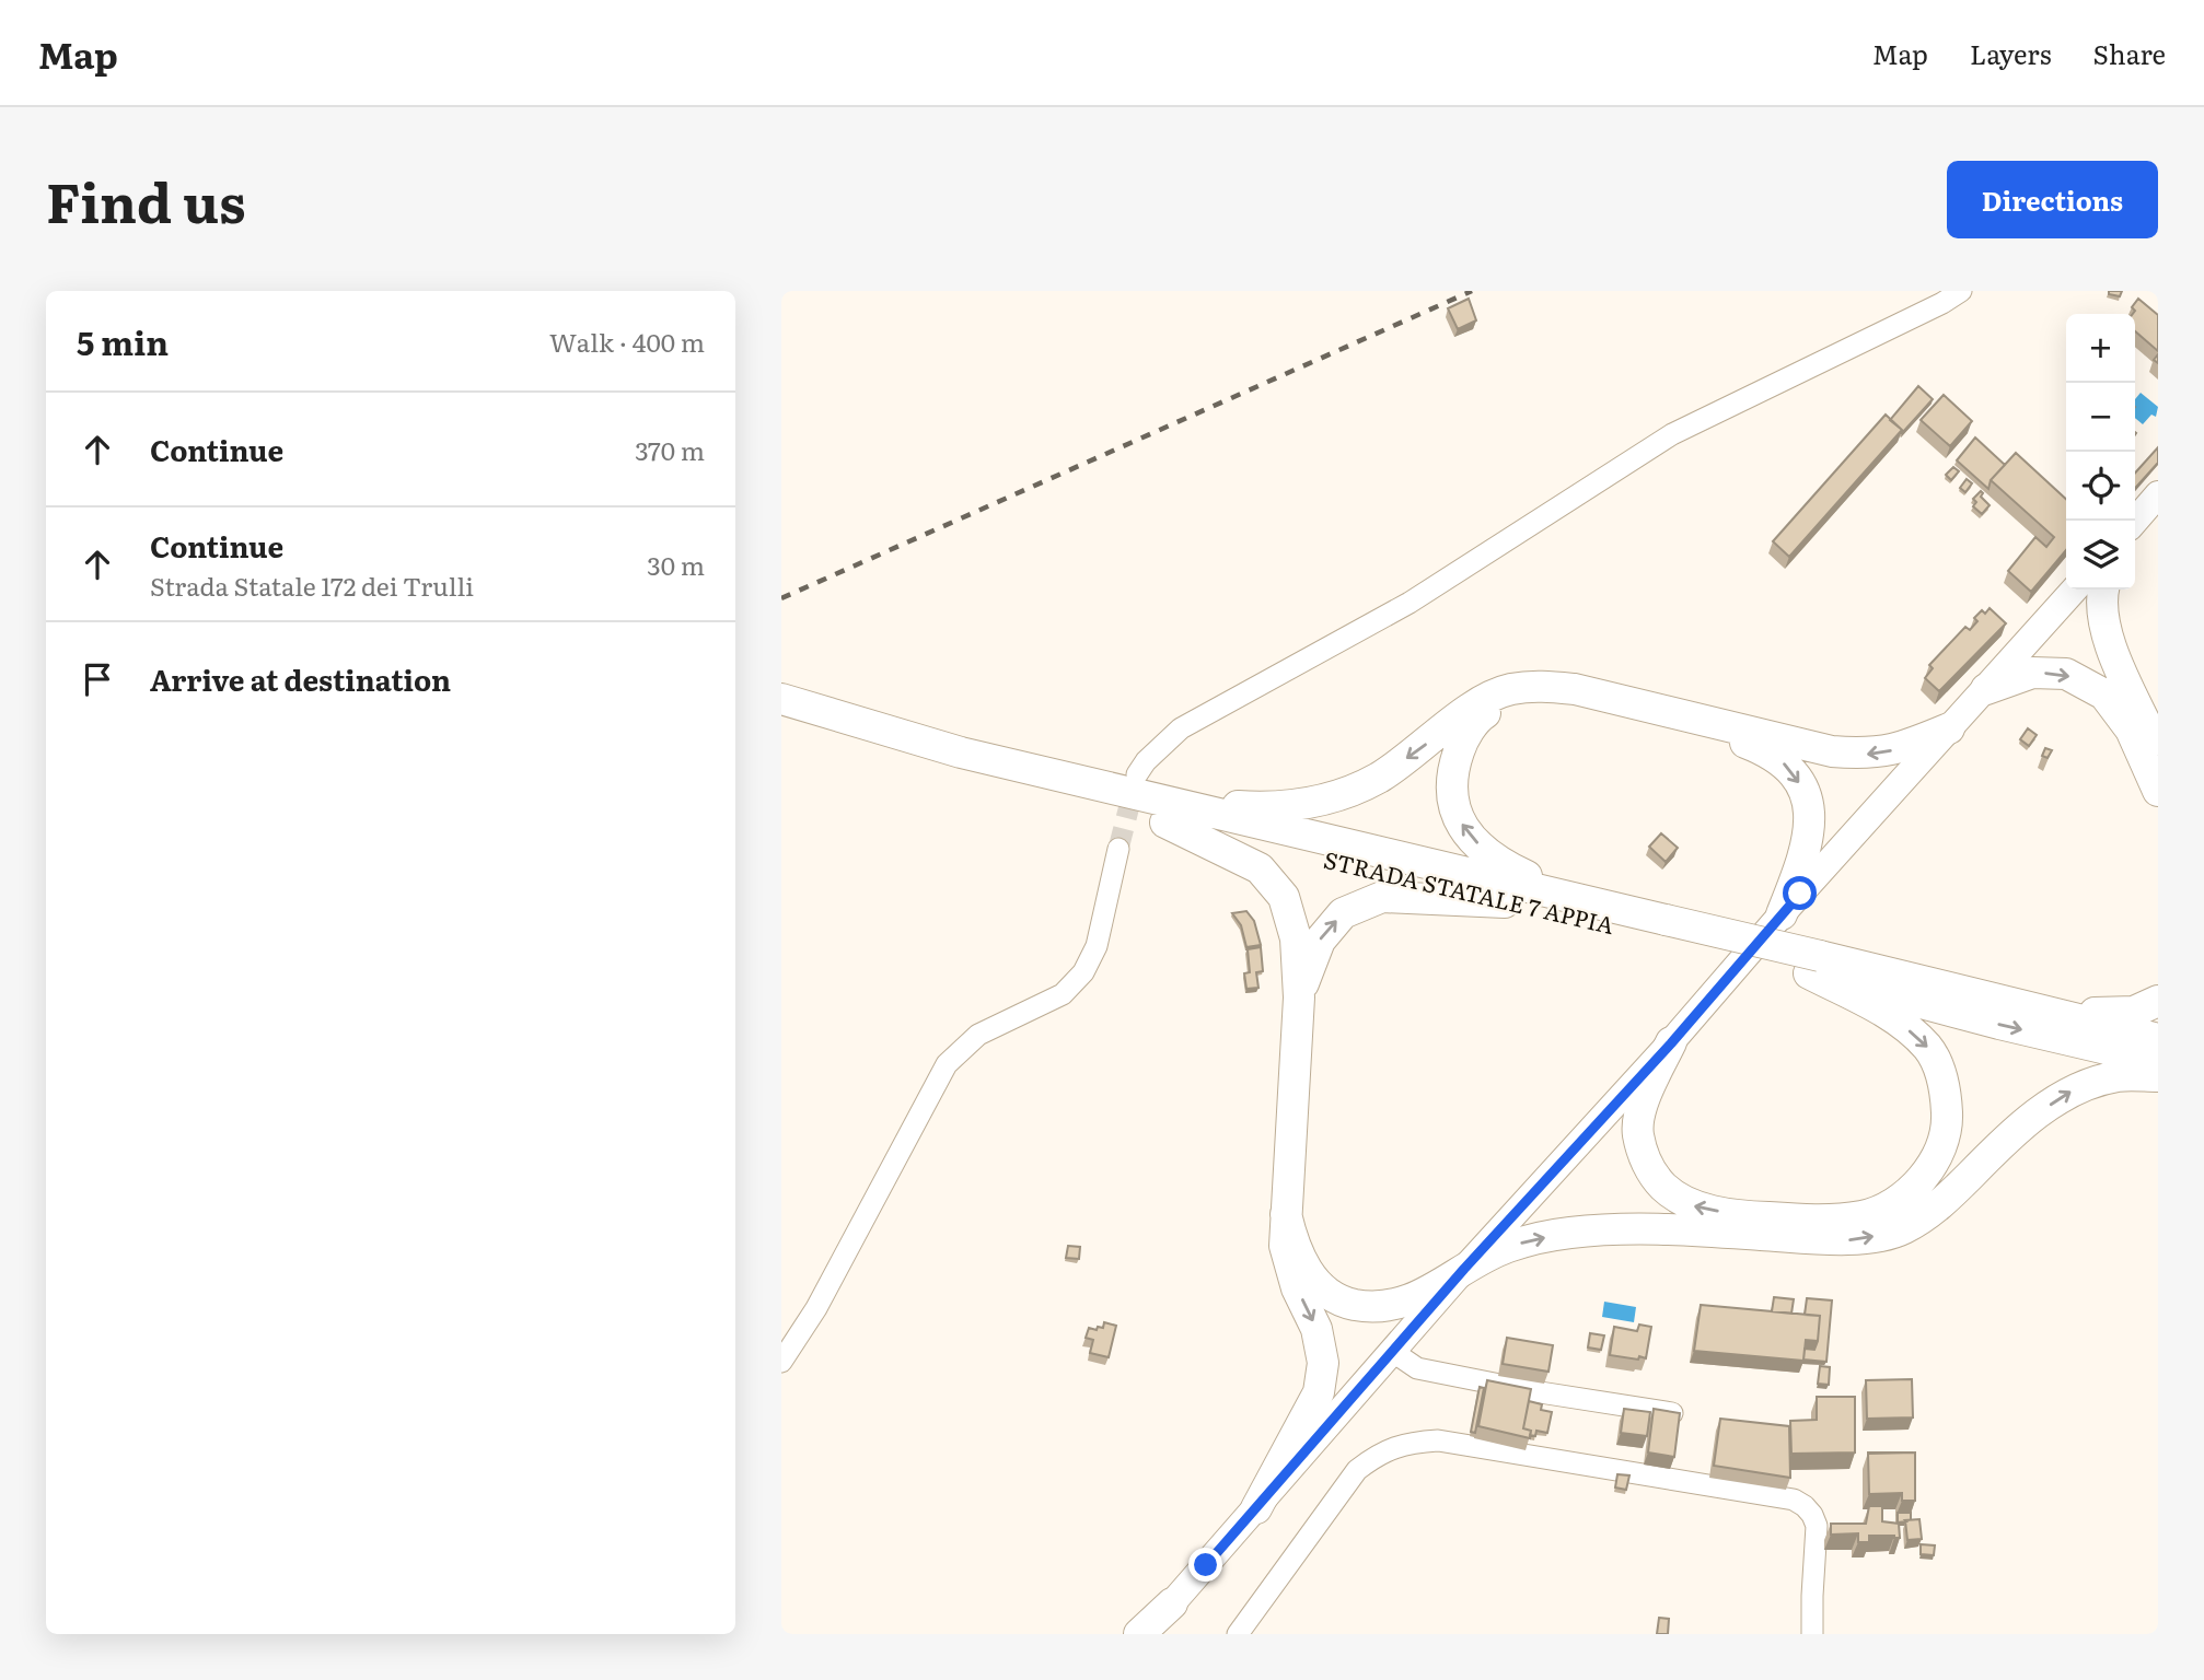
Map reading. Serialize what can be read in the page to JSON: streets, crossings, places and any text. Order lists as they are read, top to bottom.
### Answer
{
  "streets": {
    "highway": ["STRADA STATALE 7 APPIA"]
  },
  "page": {
    "header": "Map",
    "nav": ["Map", "Layers", "Share"],
    "title": "Find us",
    "buttons": "Directions",
    "heading": ["5 min", "Walk · 400 m"],
    "map_buttons": ["+", "−"],
    "list": [
      ["Continue", "370 m"],
      ["Continue", "Strada Statale 172 dei Trulli", "30 m"],
      "Arrive at destination"
    ]
  }
}
